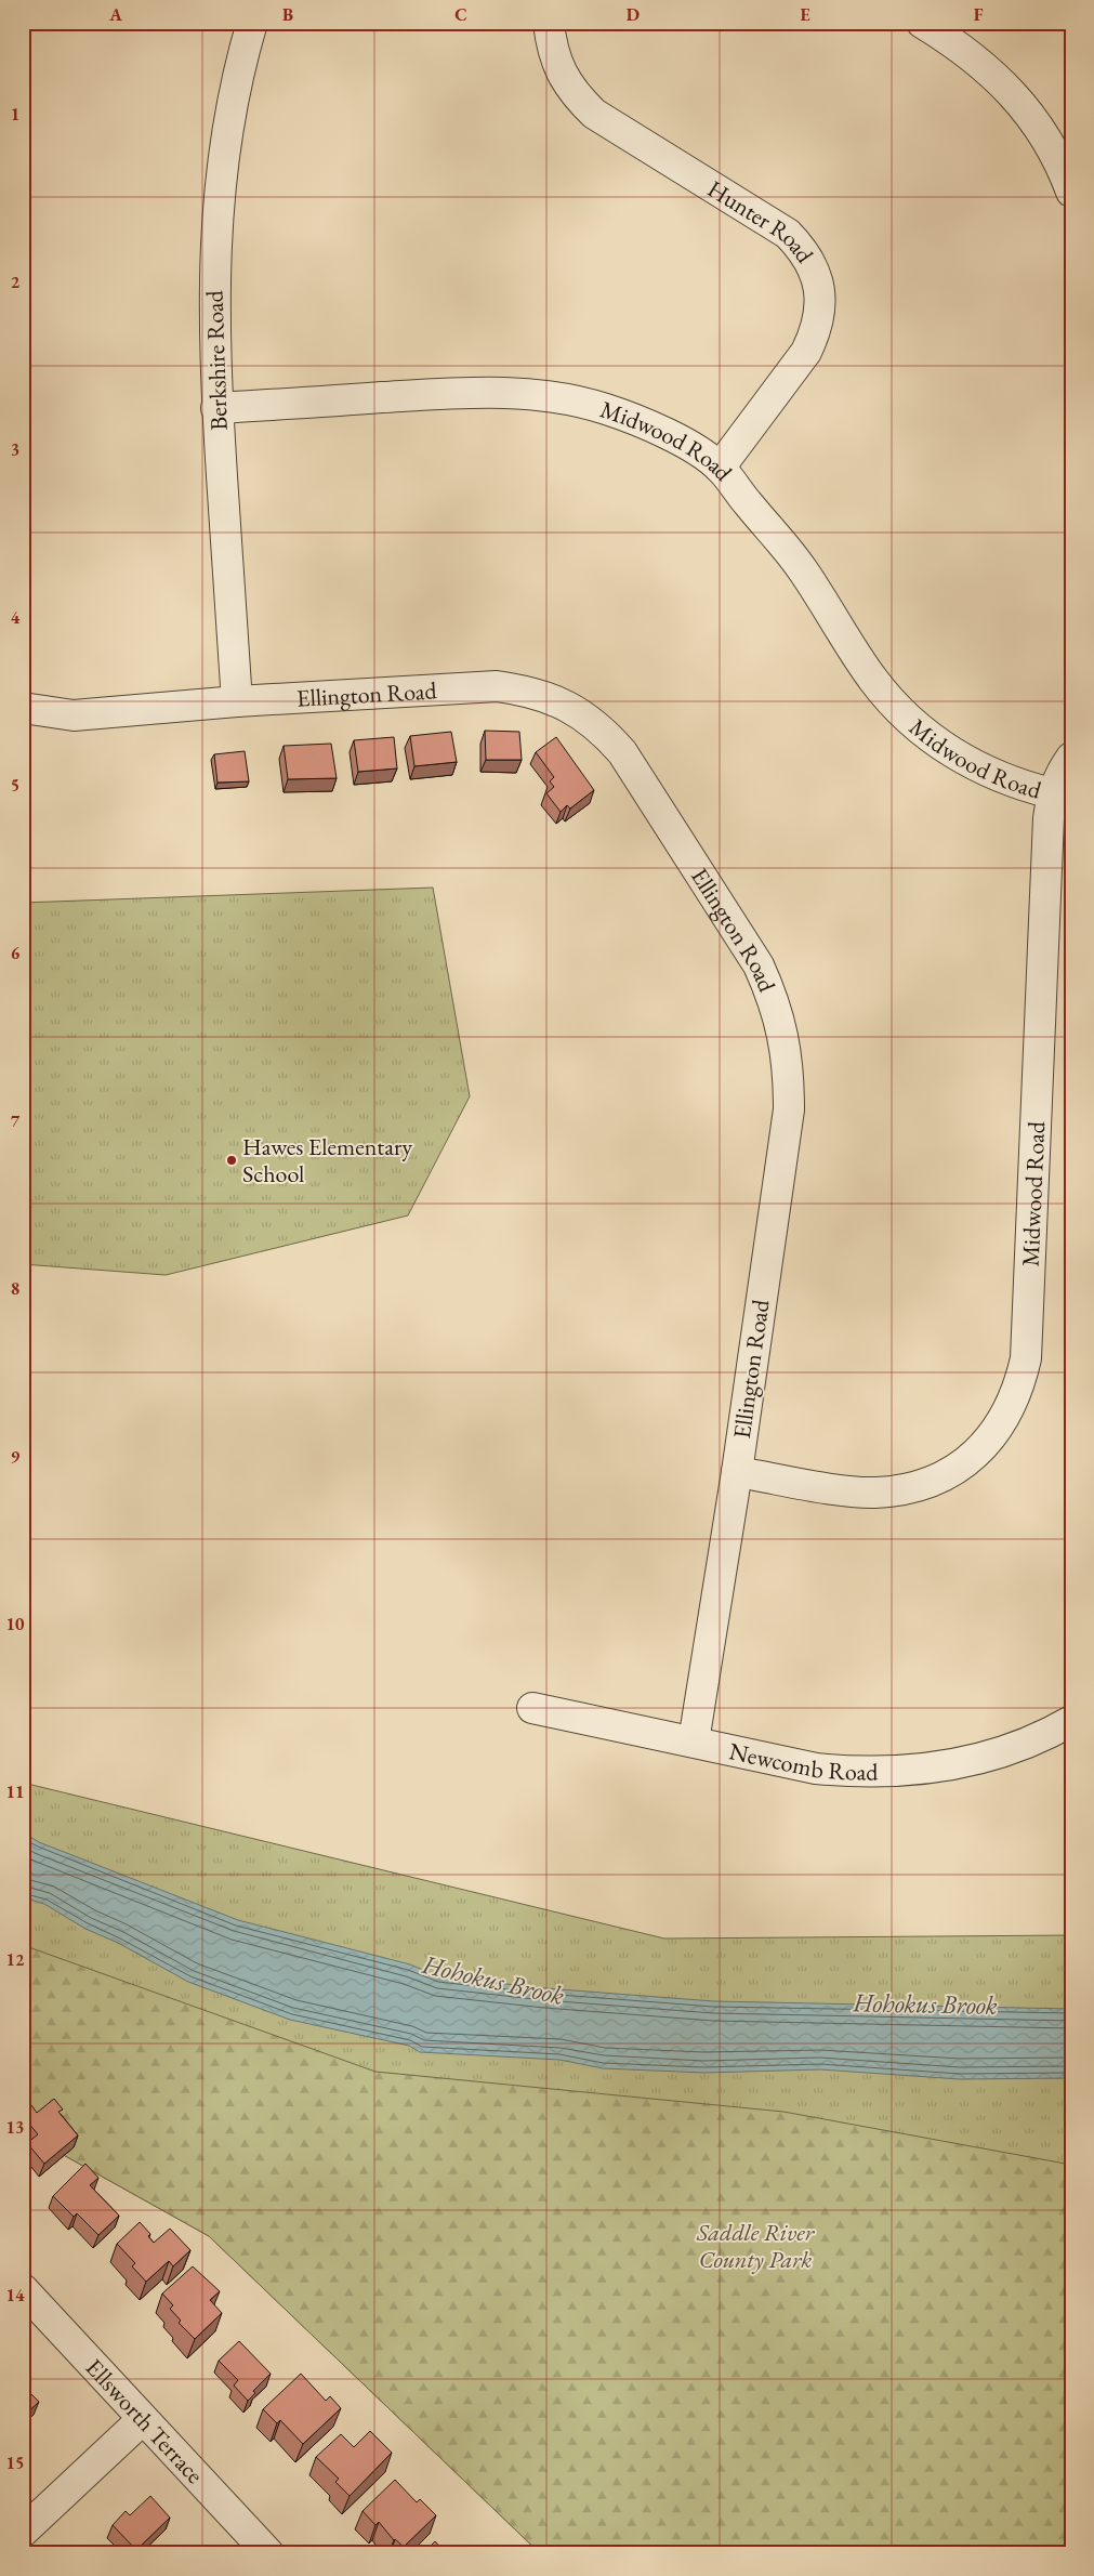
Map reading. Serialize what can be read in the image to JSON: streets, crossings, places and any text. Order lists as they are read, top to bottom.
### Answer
{
  "streets": {
    "street": [
      "Hunter Road",
      "Berkshire Road",
      "Midwood Road",
      "Ellington Road",
      "Newcomb Road",
      "Ellsworth Terrace"
    ]
  },
  "crossings": [
    ["Hunter Road", "Midwood Road"],
    ["Berkshire Road", "Midwood Road"],
    ["Berkshire Road", "Ellington Road"],
    ["Midwood Road", "Ellington Road"],
    ["Ellington Road", "Newcomb Road"]
  ],
  "water": ["Hohokus Brook"],
  "parks": ["Saddle River County Park"],
  "places": ["Hawes Elementary School"],
  "grid": {
    "columns": [
      "A",
      "B",
      "C",
      "D",
      "E",
      "F"
    ],
    "rows": [
      "1",
      "2",
      "3",
      "4",
      "5",
      "6",
      "7",
      "8",
      "9",
      "10",
      "11",
      "12",
      "13",
      "14",
      "15"
    ]
  }
}
